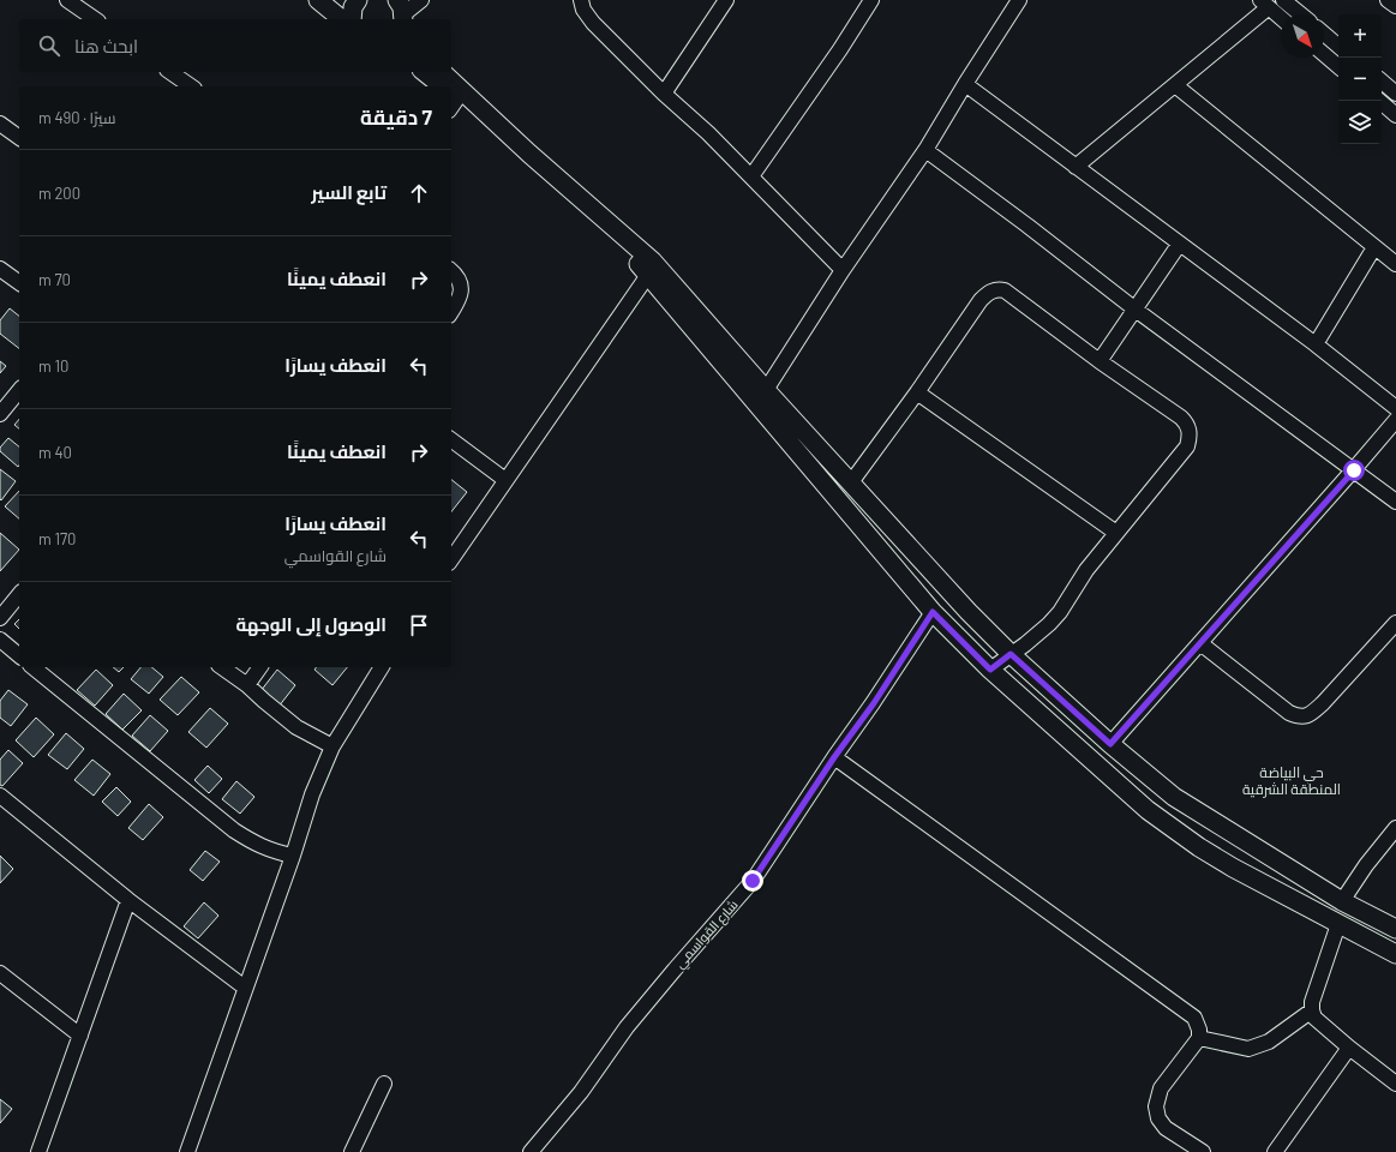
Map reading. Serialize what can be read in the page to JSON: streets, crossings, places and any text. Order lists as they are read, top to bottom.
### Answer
{
  "streets": {
    "street": ["شارع القواسمي"]
  },
  "districts": ["حي البياضة المنطقة الشرقية"],
  "north": "bottom right",
  "page": {
    "map_buttons": ["+", "−"],
    "search": "ابحث هنا",
    "heading": ["7 دقيقة", "سيرًا · 490 m"],
    "list": [
      ["تابع السير", "200 m"],
      ["انعطف يمينًا", "70 m"],
      ["انعطف يسارًا", "10 m"],
      ["انعطف يمينًا", "40 m"],
      ["انعطف يسارًا", "شارع القواسمي", "170 m"],
      "الوصول إلى الوجهة"
    ]
  }
}
